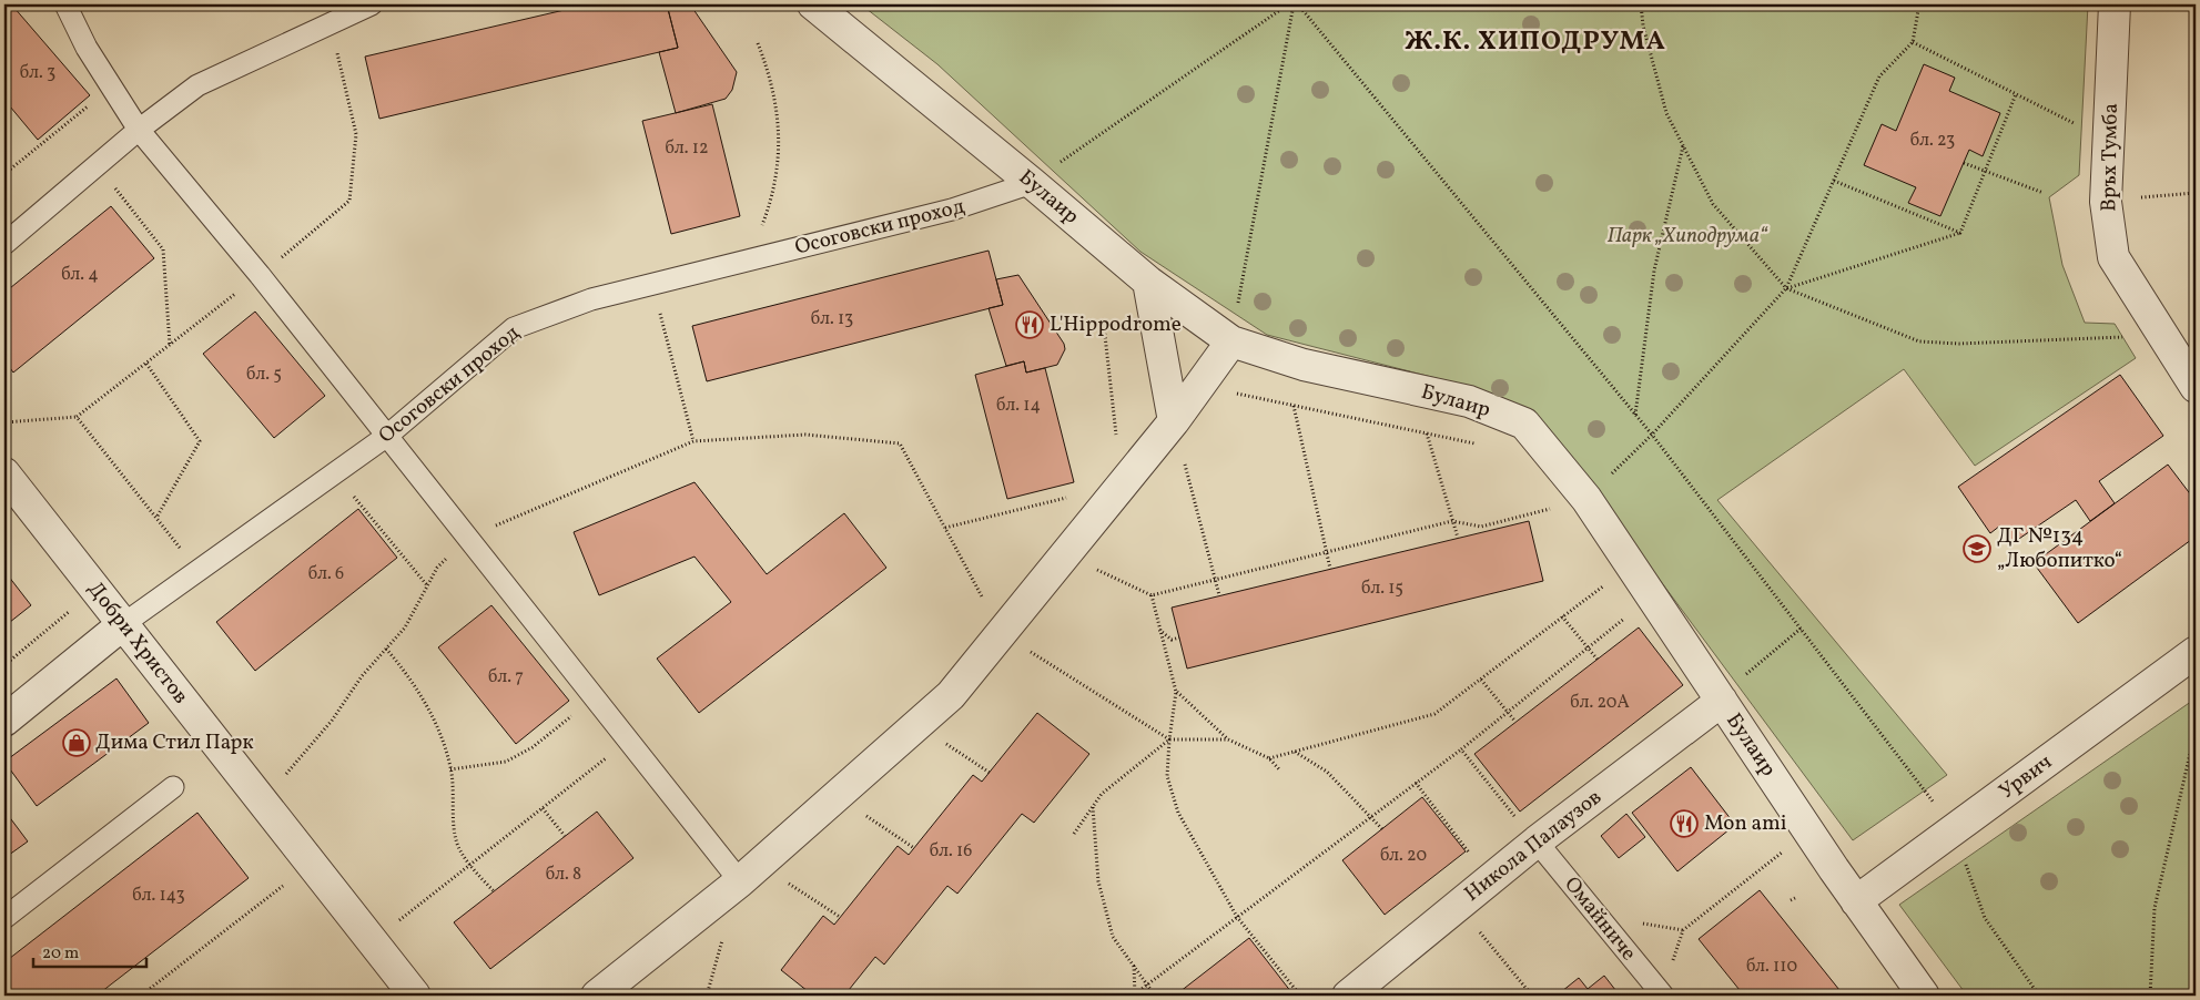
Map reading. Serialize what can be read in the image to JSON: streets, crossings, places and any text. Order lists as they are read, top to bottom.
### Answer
{
  "streets": {
    "street": [
      "Връх Тумба",
      "Булаир",
      "Осоговски проход",
      "Добри Христов",
      "Урвич",
      "Никола Палаузов"
    ],
    "lane": ["Омайниче"]
  },
  "crossings": [
    ["Булаир", "Осоговски проход"],
    ["Булаир", "Урвич"],
    ["Булаир", "Никола Палаузов"],
    ["Осоговски проход", "Добри Христов"],
    ["Никола Палаузов", "Омайниче"]
  ],
  "districts": ["Ж.К. ХИПОДРУМА"],
  "parks": ["Парк „Хиподрума“"],
  "places": {
    "restaurant": ["L'Hippodrome", "Mon ami"],
    "school or university": ["ДГ №134 „Любопитко“"],
    "shop": ["Дима Стил Парк"]
  },
  "house_numbers": [
    "бл. 3",
    "бл. 23",
    "бл. 12",
    "бл. 4",
    "бл. 13",
    "бл. 5",
    "бл. 14",
    "бл. 6",
    "бл. 15",
    "бл. 7",
    "бл. 20А",
    "бл. 16",
    "бл. 20",
    "бл. 8",
    "бл. 143",
    "бл. 110"
  ],
  "scale_bar": "20 m"
}
